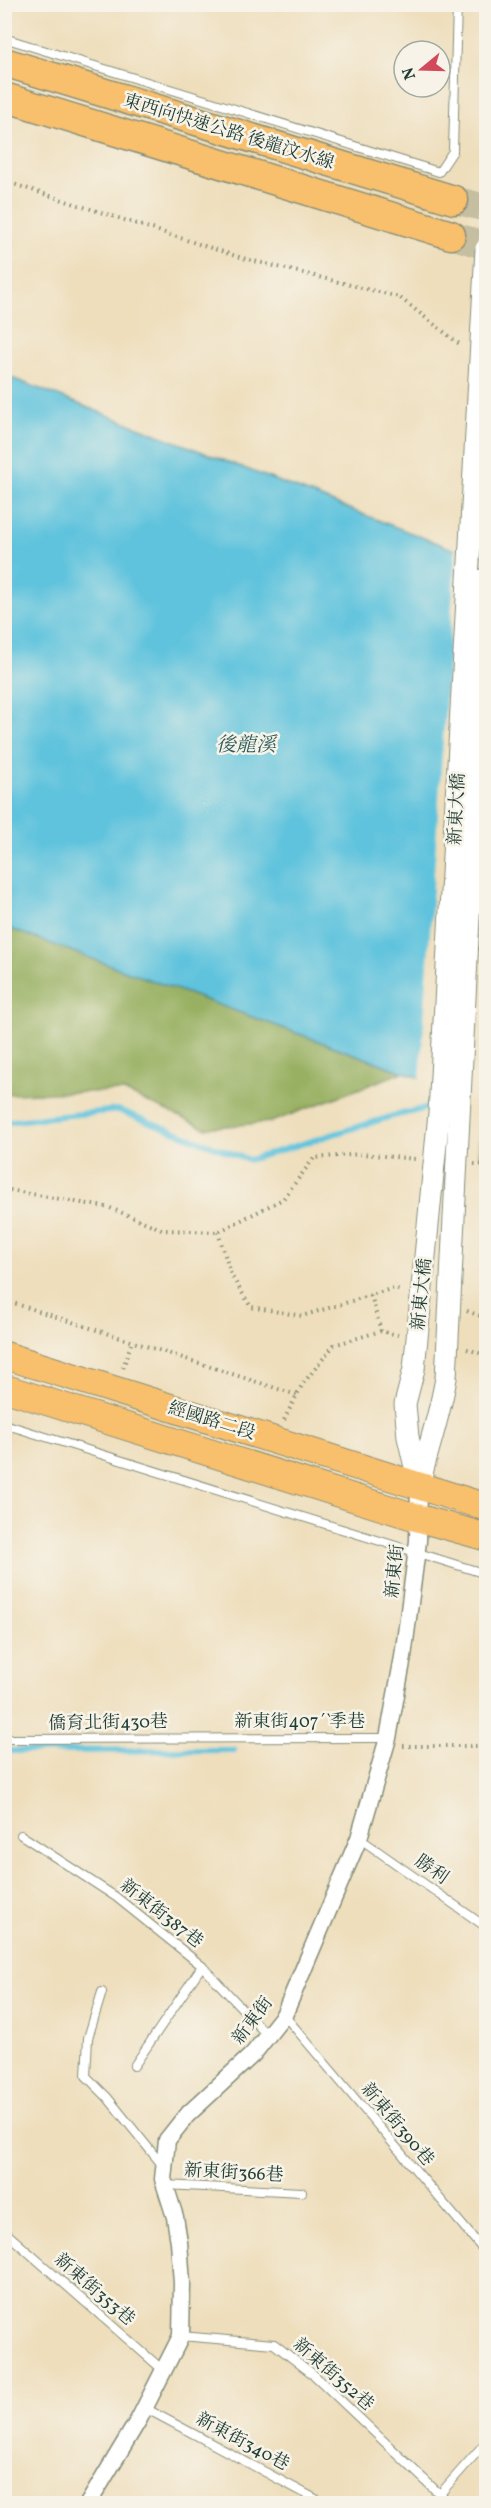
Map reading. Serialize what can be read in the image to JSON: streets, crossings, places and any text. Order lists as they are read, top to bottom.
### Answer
{
  "streets": {
    "highway": ["東西向快速公路 後龍汶水線"],
    "main road": ["經國路二段"],
    "street": ["新東大橋", "新東街"],
    "lane": [
      "新東街407ˊˋ季巷",
      "僑育北街430巷",
      "勝利",
      "新東街387巷",
      "新東街390巷",
      "新東街366巷",
      "新東街353巷",
      "新東街352巷",
      "新東街340巷"
    ]
  },
  "crossings": [
    ["新東大橋", "經國路二段"],
    ["新東大橋", "新東街"],
    ["經國路二段", "新東街"],
    ["新東街", "新東街407ˊˋ季巷"],
    ["新東街", "勝利"],
    ["新東街", "新東街387巷"],
    ["新東街", "新東街390巷"],
    ["新東街", "新東街366巷"],
    ["新東街", "新東街353巷"],
    ["新東街", "新東街352巷"],
    ["新東街", "新東街340巷"],
    ["新東街407ˊˋ季巷", "僑育北街430巷"]
  ],
  "water": ["後龍溪"],
  "north": "left"
}
